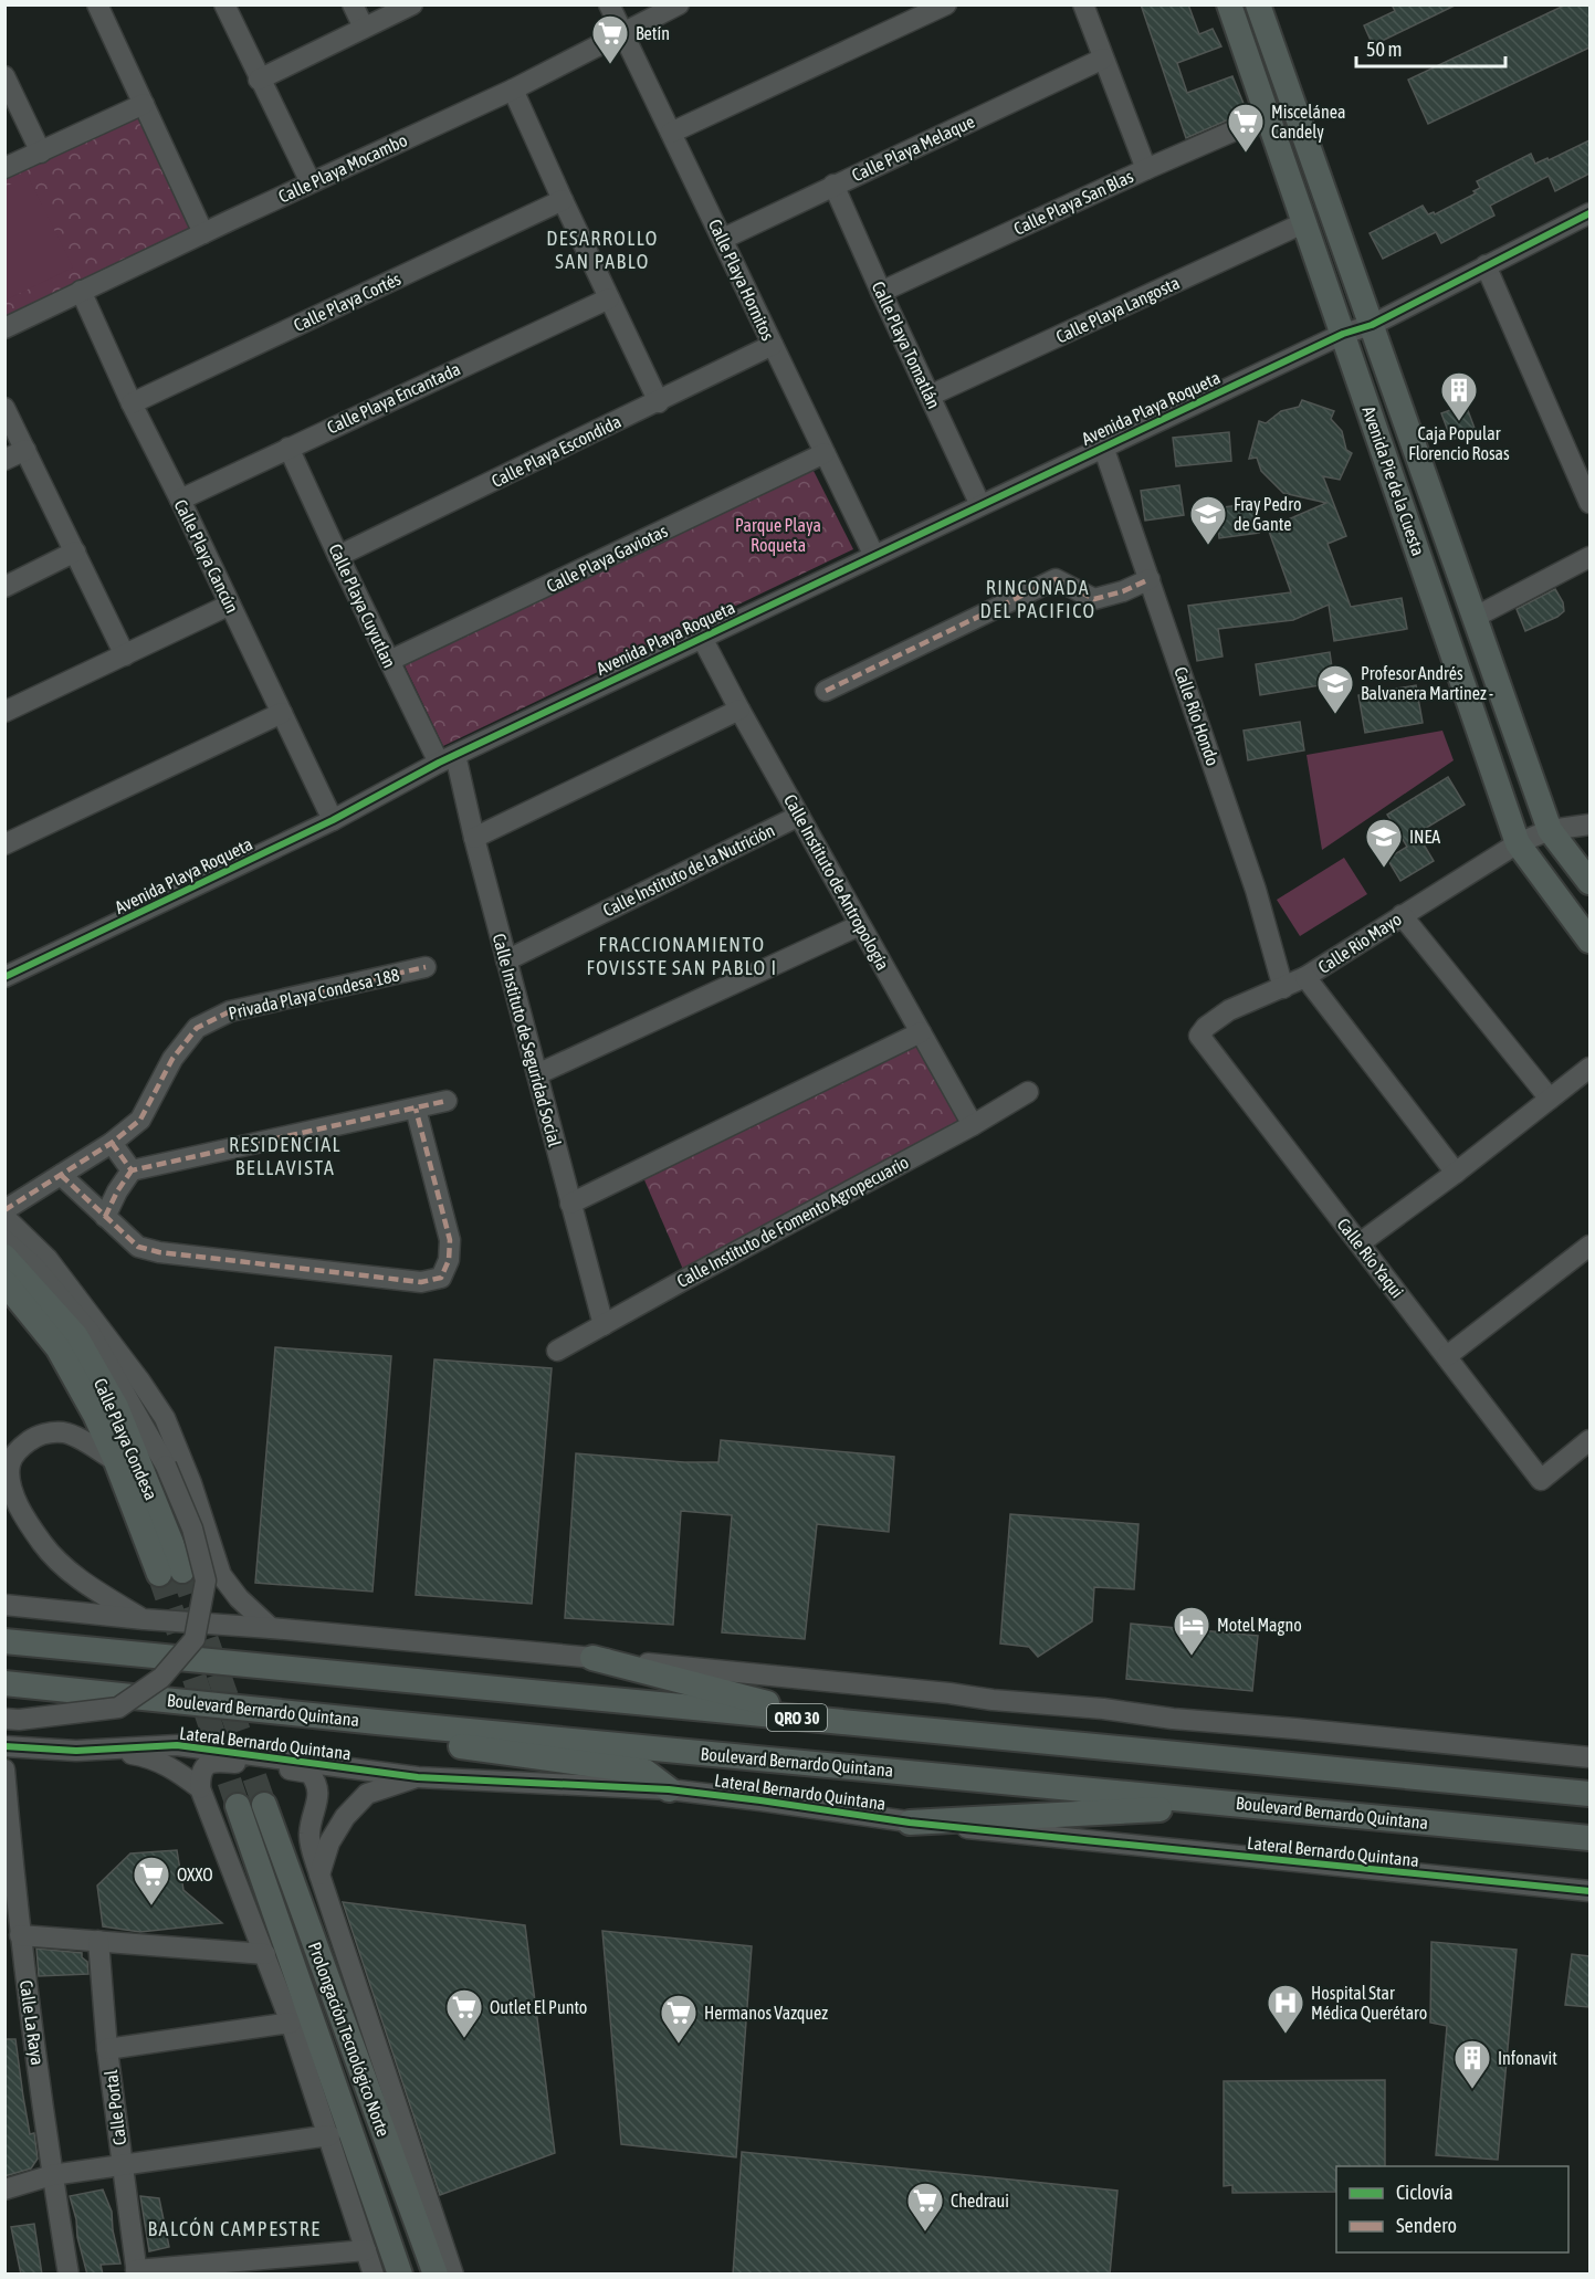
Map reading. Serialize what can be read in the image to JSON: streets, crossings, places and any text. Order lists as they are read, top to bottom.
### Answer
{
  "streets": {
    "main road": [
      "Avenida Pie de la Cuesta",
      "Calle Playa Condesa",
      "Boulevard Bernardo Quintana",
      "QRO 30",
      "Prolongación Tecnológico Norte"
    ],
    "street": [
      "Calle Playa Melaque",
      "Calle Playa Mocambo",
      "Calle Playa San Blas",
      "Calle Playa Hornitos",
      "Calle Playa Cortés",
      "Calle Playa Langosta",
      "Calle Playa Tomatlán",
      "Calle Playa Encantada",
      "Avenida Playa Roqueta",
      "Calle Playa Escondida",
      "Calle Playa Cancún",
      "Calle Playa Gaviotas",
      "Calle Playa Cuyutlan",
      "Calle Río Hondo",
      "Calle Instituto de la Nutrición",
      "Calle Instituto de Antropología",
      "Calle Río Mayo",
      "Privada Playa Condesa 188",
      "Calle Instituto de Seguridad Social",
      "Calle Instituto de Fomento Agropecuario",
      "Calle Río Yaqui",
      "Lateral Bernardo Quintana",
      "Calle La Raya",
      "Calle Portal"
    ]
  },
  "crossings": [
    ["Calle Playa Melaque", "Calle Playa Hornitos"],
    ["Calle Playa Melaque", "Calle Playa Tomatlán"],
    ["Calle Playa Mocambo", "Calle Playa Hornitos"],
    ["Calle Playa Mocambo", "Calle Playa Cancún"],
    ["Calle Playa San Blas", "Calle Playa Tomatlán"],
    ["Calle Playa San Blas", "Avenida Pie de la Cuesta"],
    ["Calle Playa Hornitos", "Avenida Playa Roqueta"],
    ["Calle Playa Hornitos", "Calle Playa Escondida"],
    ["Calle Playa Hornitos", "Calle Playa Gaviotas"],
    ["Calle Playa Cortés", "Calle Playa Cancún"],
    ["Calle Playa Langosta", "Calle Playa Tomatlán"],
    ["Calle Playa Langosta", "Avenida Pie de la Cuesta"],
    ["Calle Playa Tomatlán", "Avenida Playa Roqueta"],
    ["Calle Playa Encantada", "Calle Playa Cancún"],
    ["Calle Playa Encantada", "Calle Playa Cuyutlan"],
    ["Avenida Playa Roqueta", "Avenida Pie de la Cuesta"],
    ["Avenida Playa Roqueta", "Calle Playa Cancún"],
    ["Avenida Playa Roqueta", "Calle Playa Cuyutlan"],
    ["Avenida Playa Roqueta", "Calle Río Hondo"],
    ["Avenida Playa Roqueta", "Calle Instituto de Antropología"],
    ["Avenida Playa Roqueta", "Calle Instituto de Seguridad Social"],
    ["Calle Playa Escondida", "Calle Playa Cuyutlan"],
    ["Avenida Pie de la Cuesta", "Calle Río Mayo"],
    ["Calle Playa Gaviotas", "Calle Playa Cuyutlan"],
    ["Calle Playa Cuyutlan", "Calle Instituto de Seguridad Social"],
    ["Calle Río Hondo", "Calle Río Mayo"],
    ["Calle Instituto de la Nutrición", "Calle Instituto de Antropología"],
    ["Calle Instituto de la Nutrición", "Calle Instituto de Seguridad Social"],
    ["Calle Instituto de Antropología", "Calle Instituto de Fomento Agropecuario"],
    ["Calle Río Mayo", "Calle Río Yaqui"],
    ["Calle Instituto de Seguridad Social", "Calle Instituto de Fomento Agropecuario"]
  ],
  "districts": [
    "DESARROLLO SAN PABLO",
    "RINCONADA DEL PACIFICO",
    "FRACCIONAMIENTO FOVISSTE SAN PABLO I",
    "RESIDENCIAL BELLAVISTA",
    "BALCÓN CAMPESTRE"
  ],
  "parks": ["Parque Playa Roqueta"],
  "places": {
    "supermarket": [
      "Betín",
      "Miscelánea Candely",
      "OXXO",
      "Outlet El Punto",
      "Hermanos Vazquez",
      "Chedraui"
    ],
    "building": ["Caja Popular Florencio Rosas", "Infonavit"],
    "school or university": ["Fray Pedro de Gante", "Profesor Andrés Balvanera Martinez -", "INEA"],
    "hotel": ["Motel Magno"],
    "hospital": ["Hospital Star Médica Querétaro"]
  },
  "legend": ["Ciclovía", "Sendero"],
  "scale_bar": "50 m"
}
